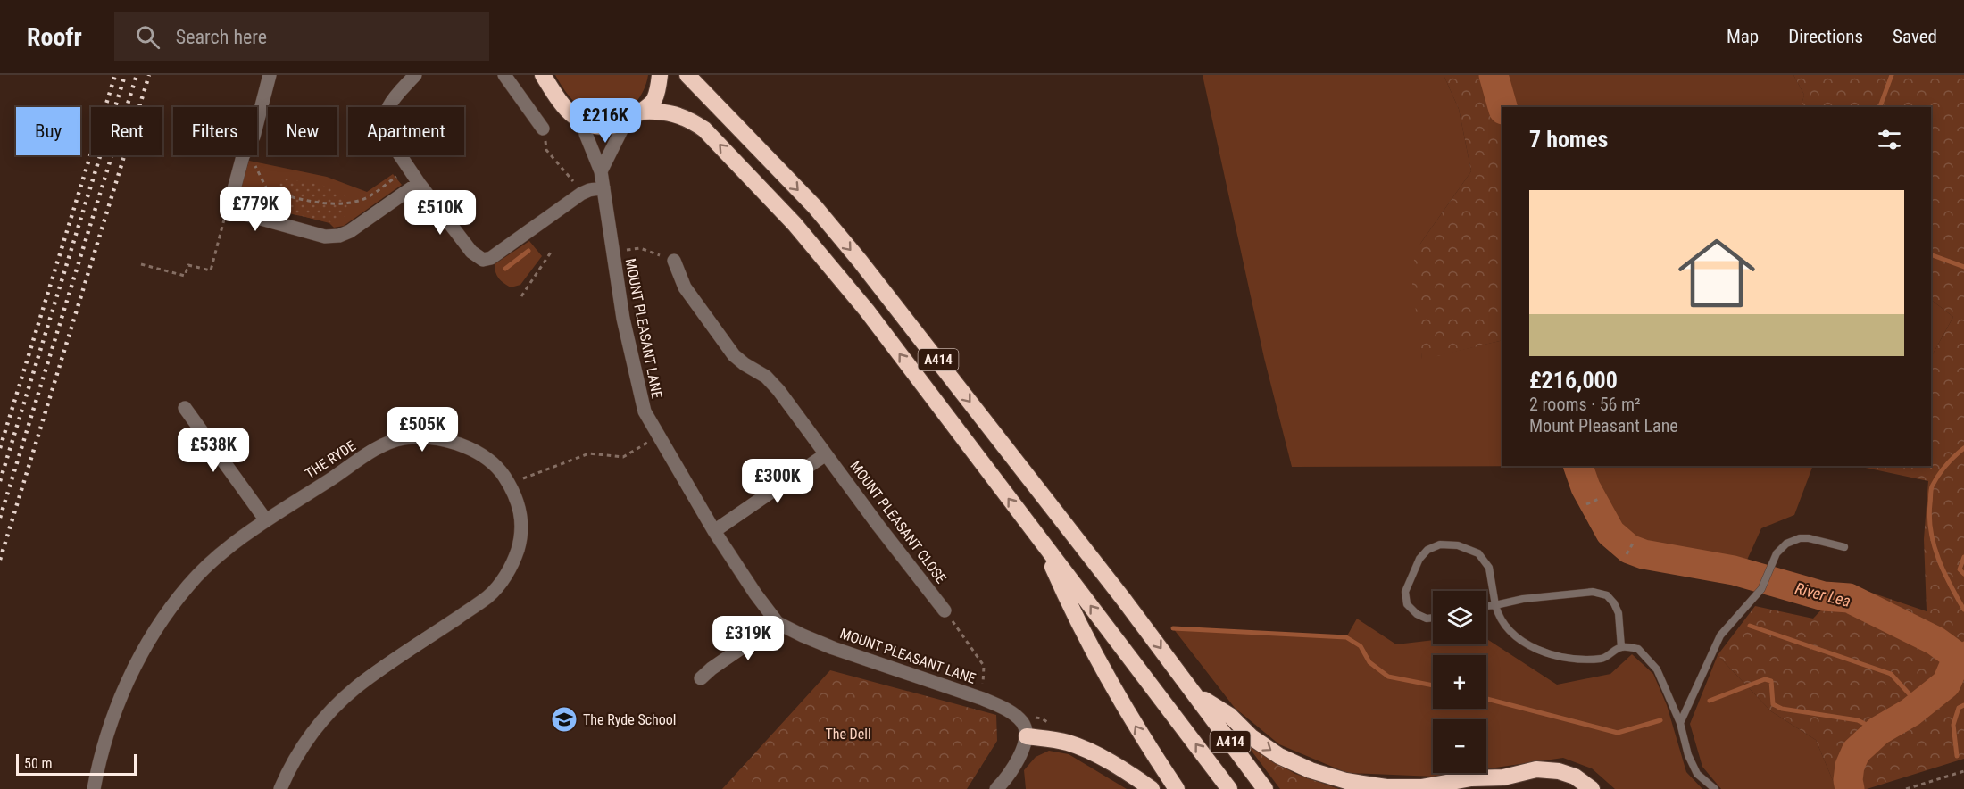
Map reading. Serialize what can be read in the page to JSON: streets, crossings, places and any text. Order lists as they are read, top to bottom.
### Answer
{
  "streets": {
    "highway": ["A414"],
    "street": ["MOUNT PLEASANT LANE", "THE RYDE", "MOUNT PLEASANT CLOSE"]
  },
  "water": ["River Lea"],
  "parks": ["The Dell"],
  "places": {
    "school or university": ["The Ryde School"]
  },
  "scale_bar": "50 m",
  "page": {
    "header": "Roofr",
    "search": "Search here",
    "nav": ["Map", "Directions", "Saved"],
    "price": [
      "£216K",
      "£779K",
      "£510K",
      "£505K",
      "£538K",
      "£300K",
      "£319K"
    ],
    "chip": [
      "Buy",
      "Rent",
      "Filters",
      "New",
      "Apartment"
    ],
    "heading": "7 homes",
    "list": [
      {
        "name": "£216,000",
        "note": "2 rooms · 56 m² · Mount Pleasant Lane"
      }
    ],
    "map_buttons": ["+", "−"],
    "scale": "50 m"
  }
}
